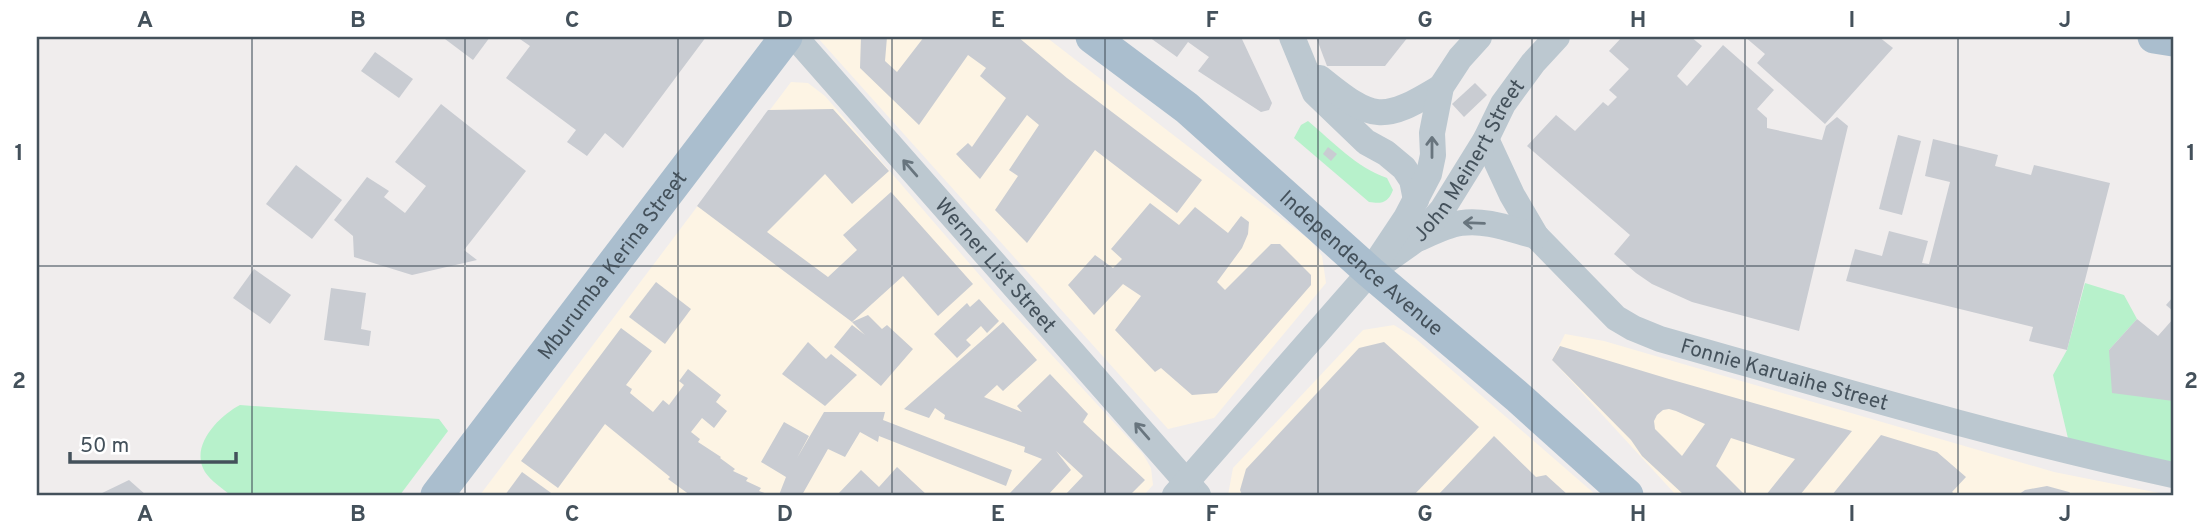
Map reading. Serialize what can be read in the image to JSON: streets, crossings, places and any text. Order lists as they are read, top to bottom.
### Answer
{
  "streets": {
    "main road": ["Independence Avenue", "Mburumba Kerina Street"],
    "street": ["John Meinert Street", "Werner List Street", "Fonnie Karuaihe Street"]
  },
  "crossings": [
    ["John Meinert Street", "Independence Avenue"],
    ["John Meinert Street", "Werner List Street"],
    ["John Meinert Street", "Fonnie Karuaihe Street"]
  ],
  "one_way": ["Werner List Street"],
  "scale_bar": "50 m",
  "grid": {
    "columns": [
      "A",
      "B",
      "C",
      "D",
      "E",
      "F",
      "G",
      "H",
      "I",
      "J"
    ],
    "rows": ["1", "2"]
  }
}
